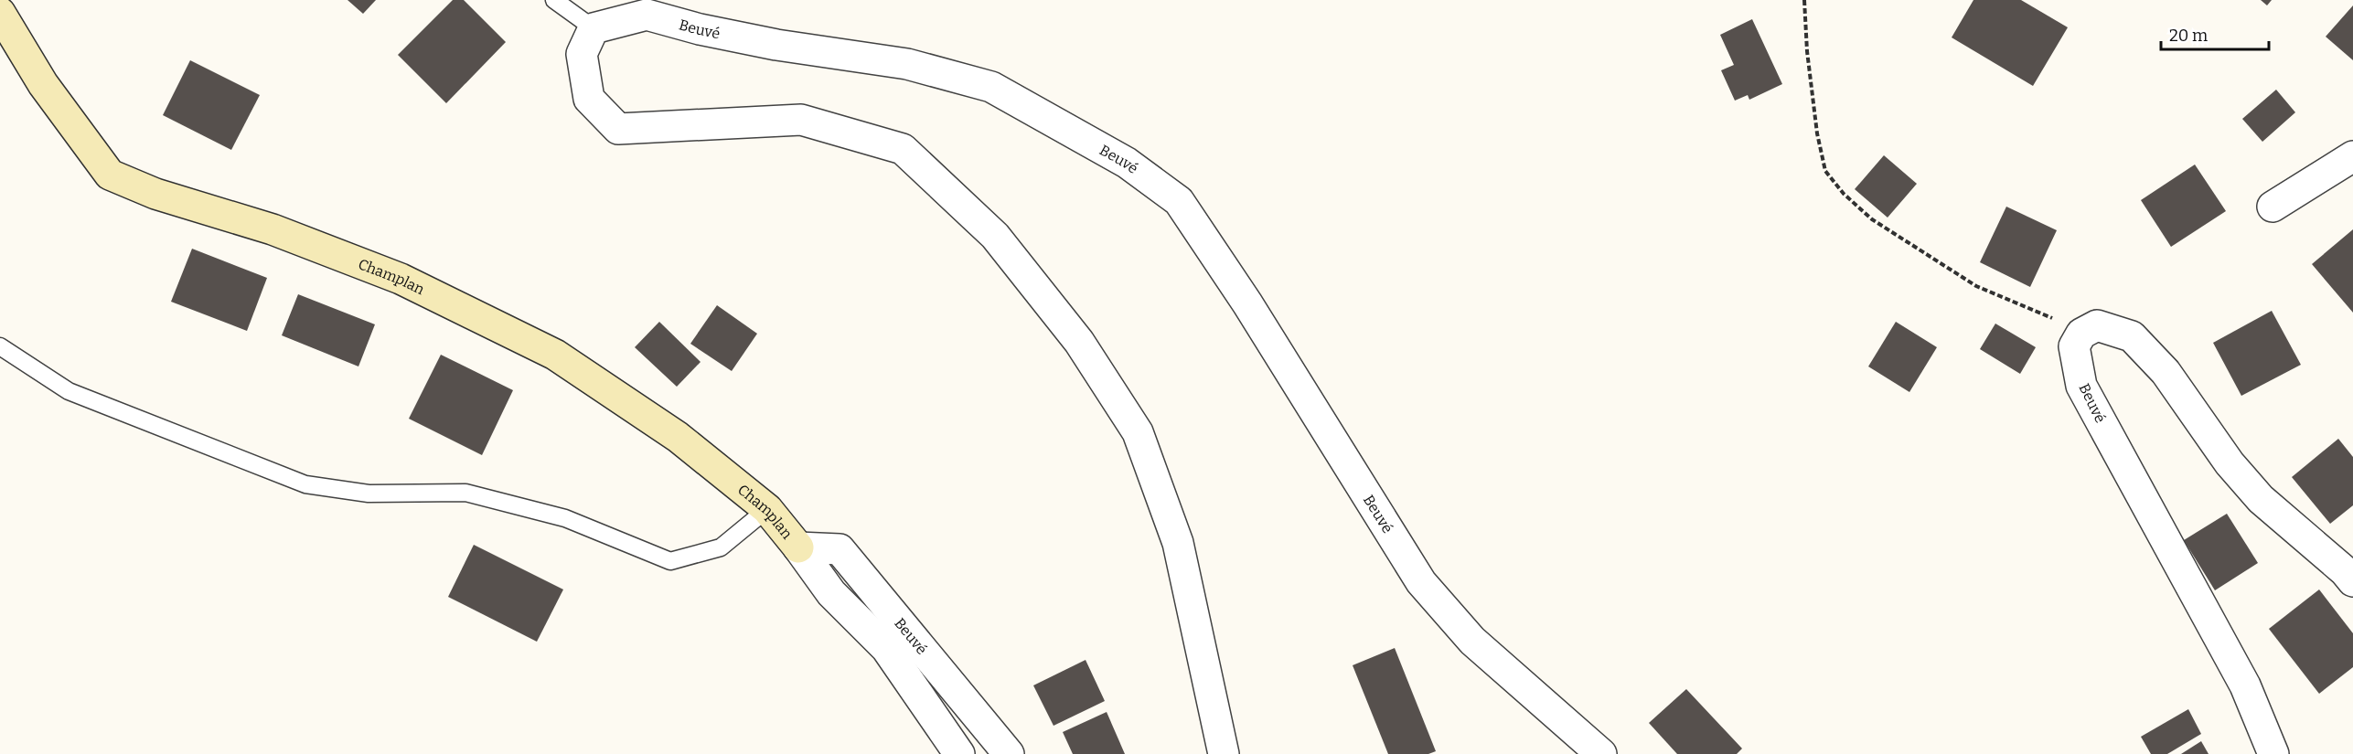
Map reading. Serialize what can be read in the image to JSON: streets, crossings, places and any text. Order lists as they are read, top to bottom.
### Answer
{
  "streets": {
    "street": ["Beuvé", "Champlan"]
  },
  "crossings": [
    ["Beuvé", "Champlan"]
  ],
  "scale_bar": "20 m"
}
